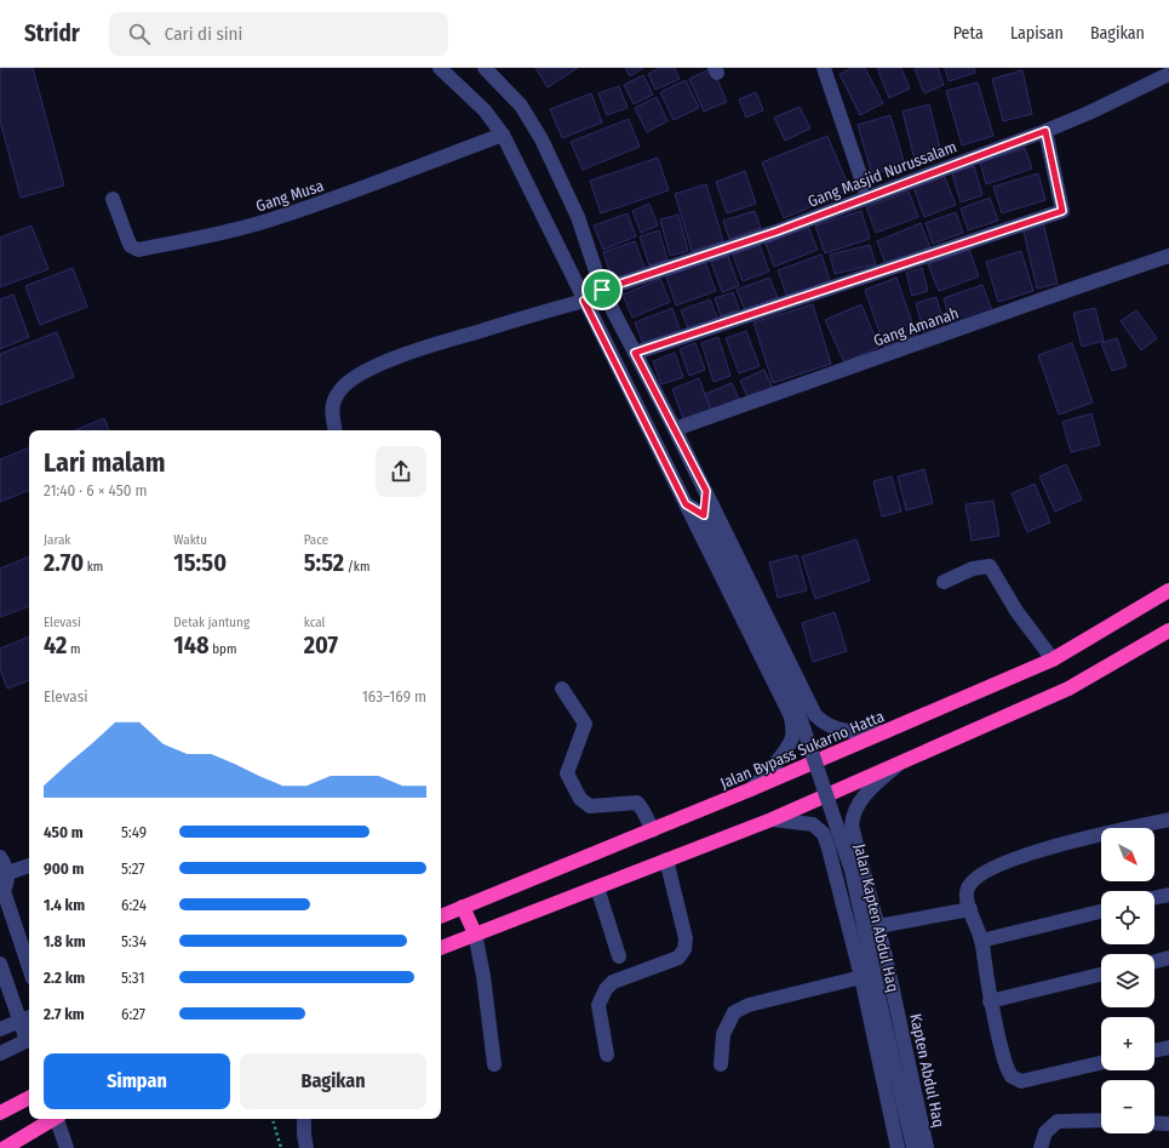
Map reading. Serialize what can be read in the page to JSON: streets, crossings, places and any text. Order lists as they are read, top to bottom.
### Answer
{
  "streets": {
    "highway": ["Jalan Bypass Sukarno Hatta"],
    "street": [
      "Gang Masjid Nurussalam",
      "Gang Musa",
      "Gang Amanah",
      "Jalan Kapten Abdul Haq",
      "Kapten Abdul Haq"
    ]
  },
  "north": "bottom right",
  "page": {
    "header": "Stridr",
    "search": "Cari di sini",
    "nav": ["Peta", "Lapisan", "Bagikan"],
    "heading": ["Lari malam", "21:40 · 6 × 450 m"],
    "stats": [
      ["Jarak", "2.70 km"],
      ["Waktu", "15:50"],
      ["Pace", "5:52 /km"],
      ["Elevasi", "42 m"],
      ["Detak jantung", "148 bpm"],
      ["kcal", "207"]
    ],
    "chart": ["Elevasi", "163–169 m"],
    "list": [
      {
        "name": "450 m",
        "note": "5:49"
      },
      {
        "name": "900 m",
        "note": "5:27"
      },
      {
        "name": "1.4 km",
        "note": "6:24"
      },
      {
        "name": "1.8 km",
        "note": "5:34"
      },
      {
        "name": "2.2 km",
        "note": "5:31"
      },
      {
        "name": "2.7 km",
        "note": "6:27"
      }
    ],
    "map_buttons": ["+", "−"],
    "buttons": ["Simpan", "Bagikan"]
  }
}
